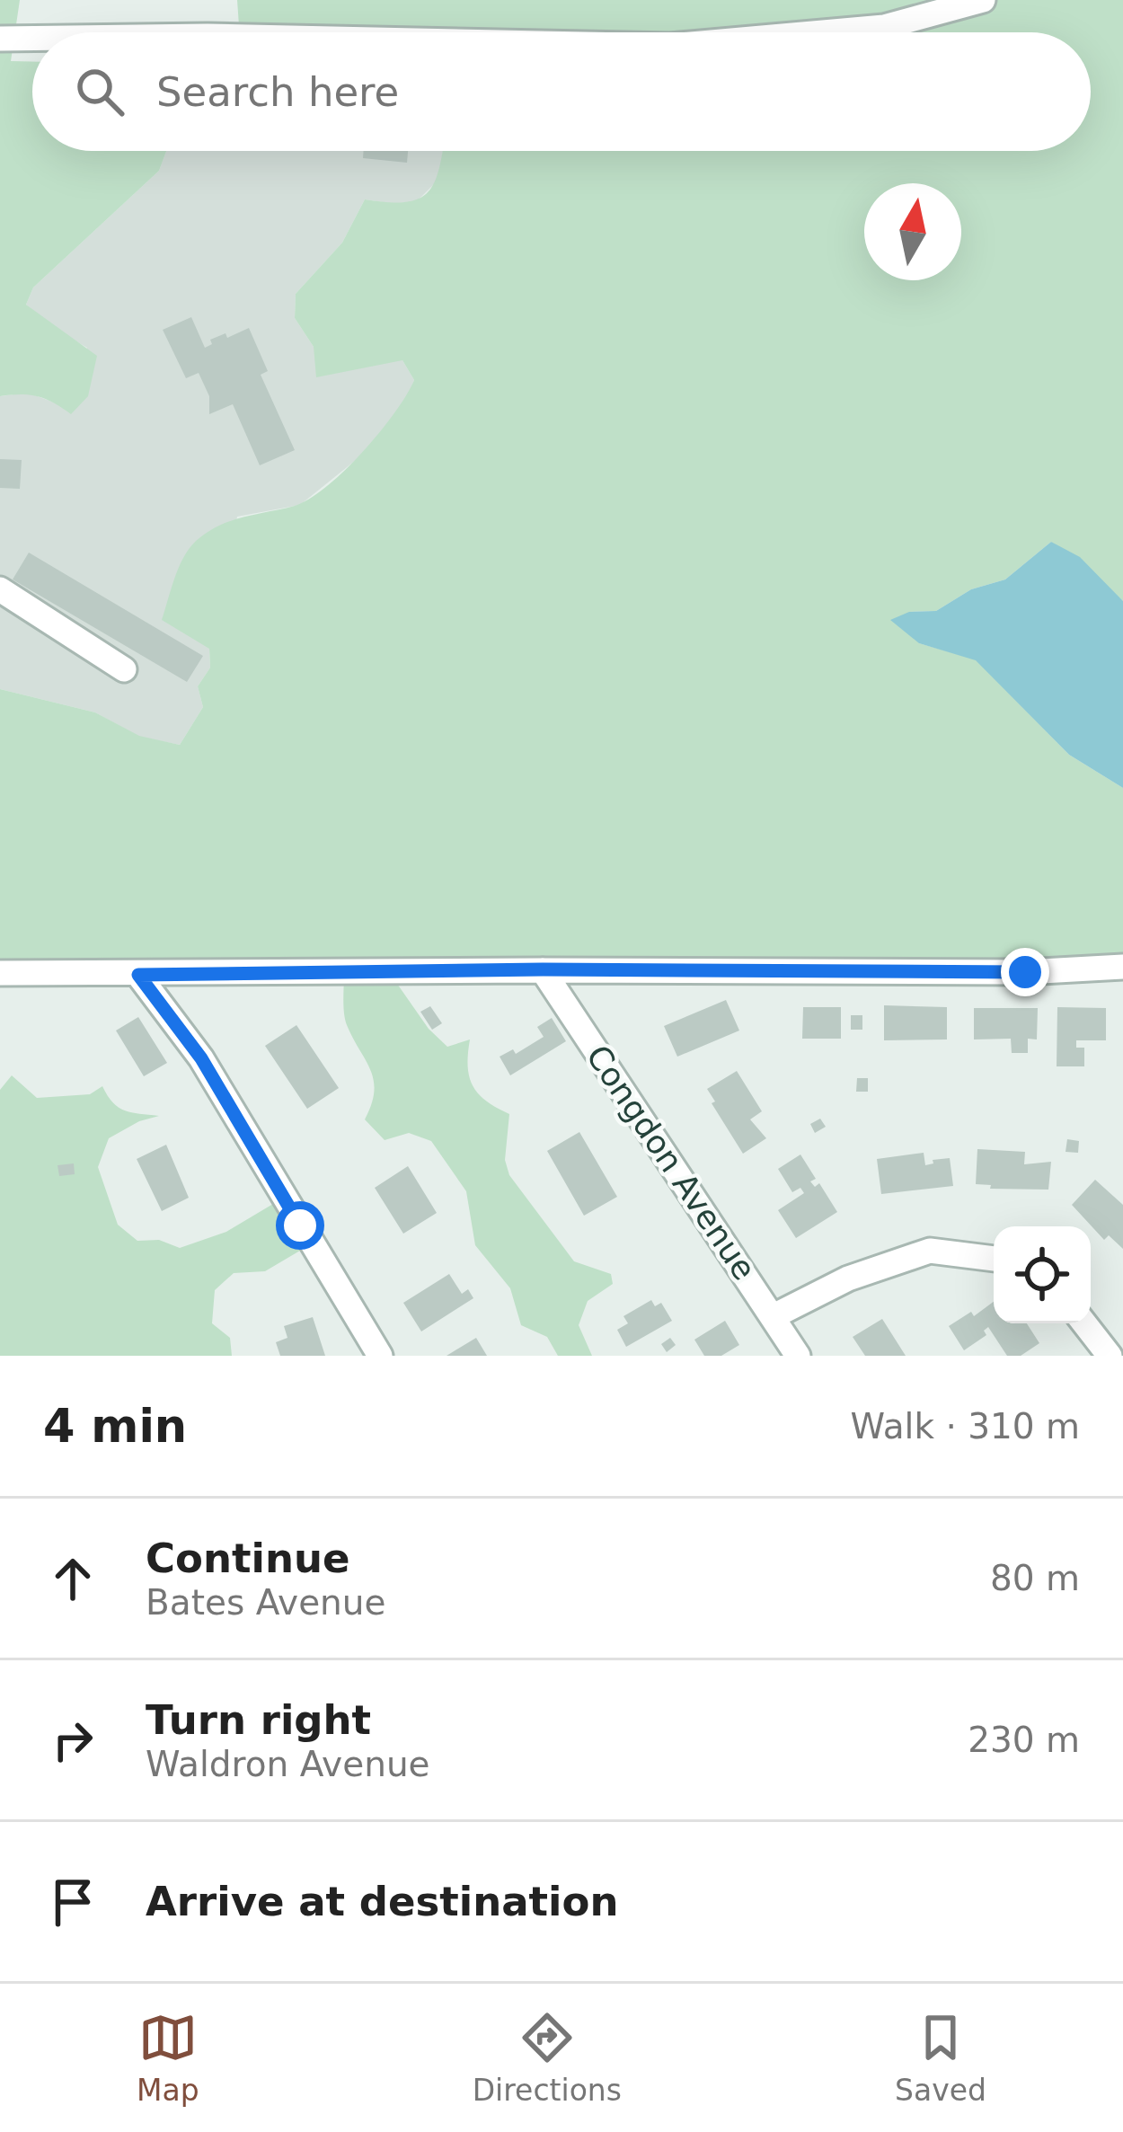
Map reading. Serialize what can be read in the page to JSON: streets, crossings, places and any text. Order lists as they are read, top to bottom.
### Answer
{
  "streets": {
    "street": ["Congdon Avenue"]
  },
  "north": "top",
  "page": {
    "search": "Search here",
    "heading": ["4 min", "Walk · 310 m"],
    "list": [
      ["Continue", "Bates Avenue", "80 m"],
      ["Turn right", "Waldron Avenue", "230 m"],
      "Arrive at destination"
    ],
    "nav": ["Map", "Directions", "Saved"]
  }
}
